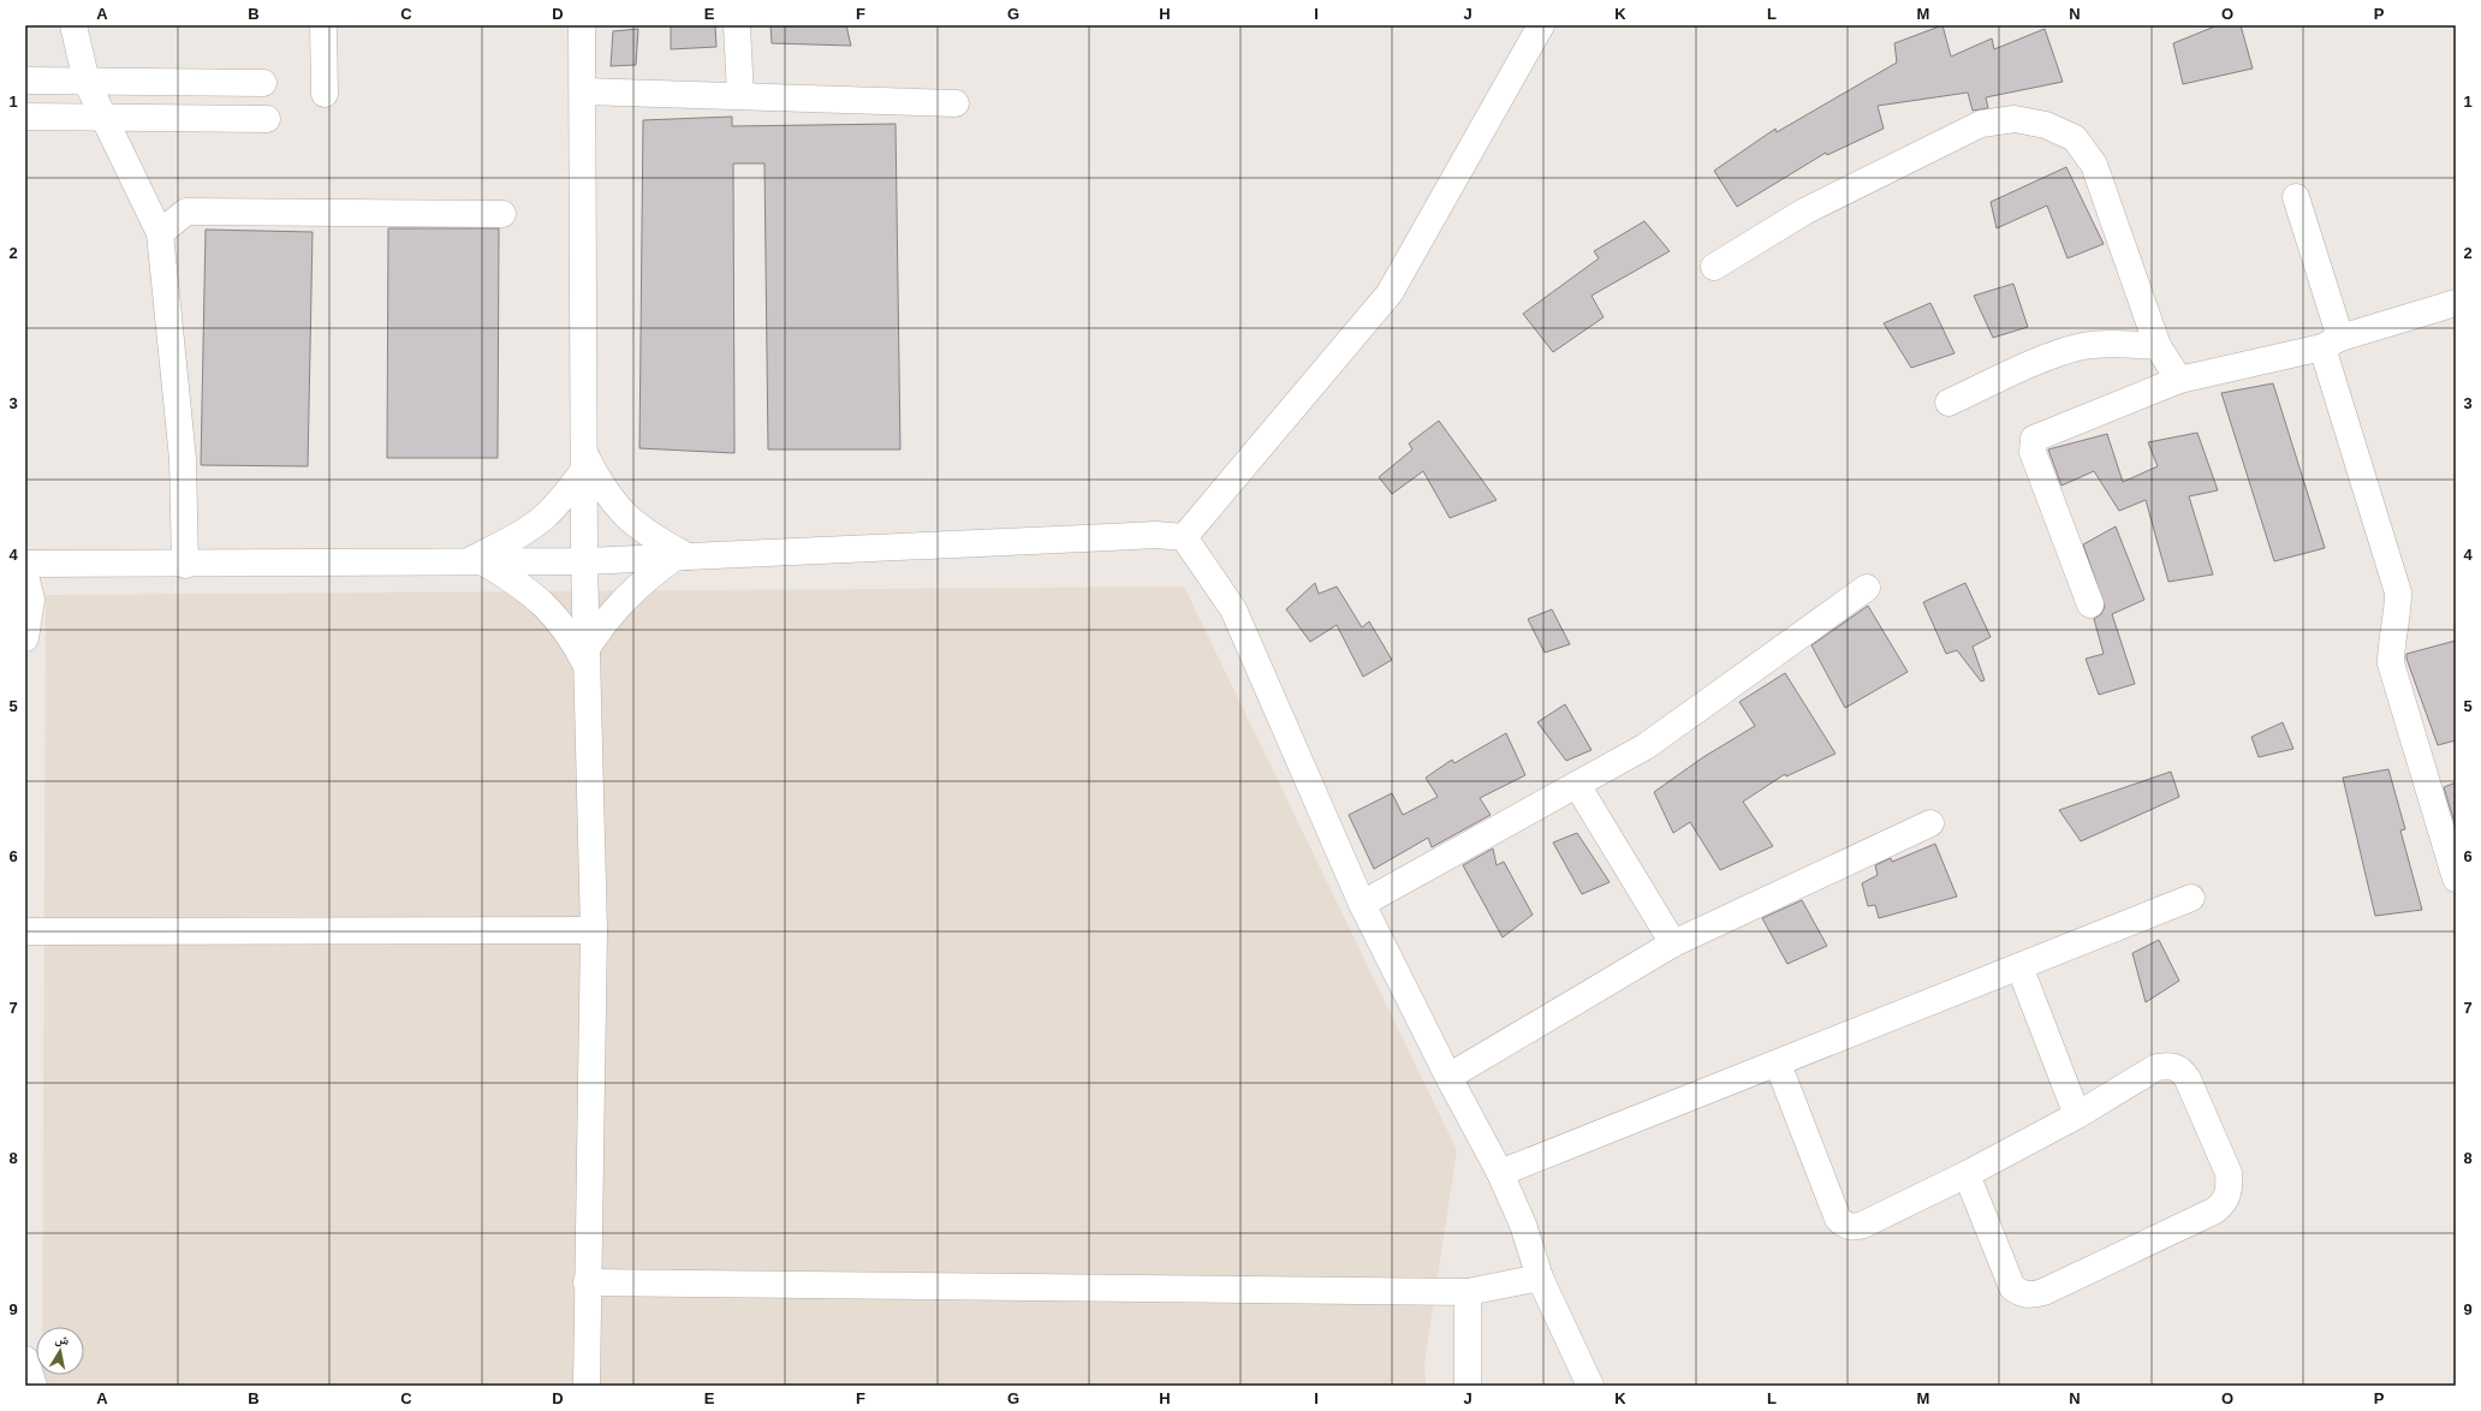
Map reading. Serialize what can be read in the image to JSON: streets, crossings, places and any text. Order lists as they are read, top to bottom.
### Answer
{
  "north": "top",
  "grid": {
    "columns": [
      "A",
      "B",
      "C",
      "D",
      "E",
      "F",
      "G",
      "H",
      "I",
      "J",
      "K",
      "L",
      "M",
      "N",
      "O",
      "P"
    ],
    "rows": [
      "1",
      "2",
      "3",
      "4",
      "5",
      "6",
      "7",
      "8",
      "9"
    ]
  }
}
